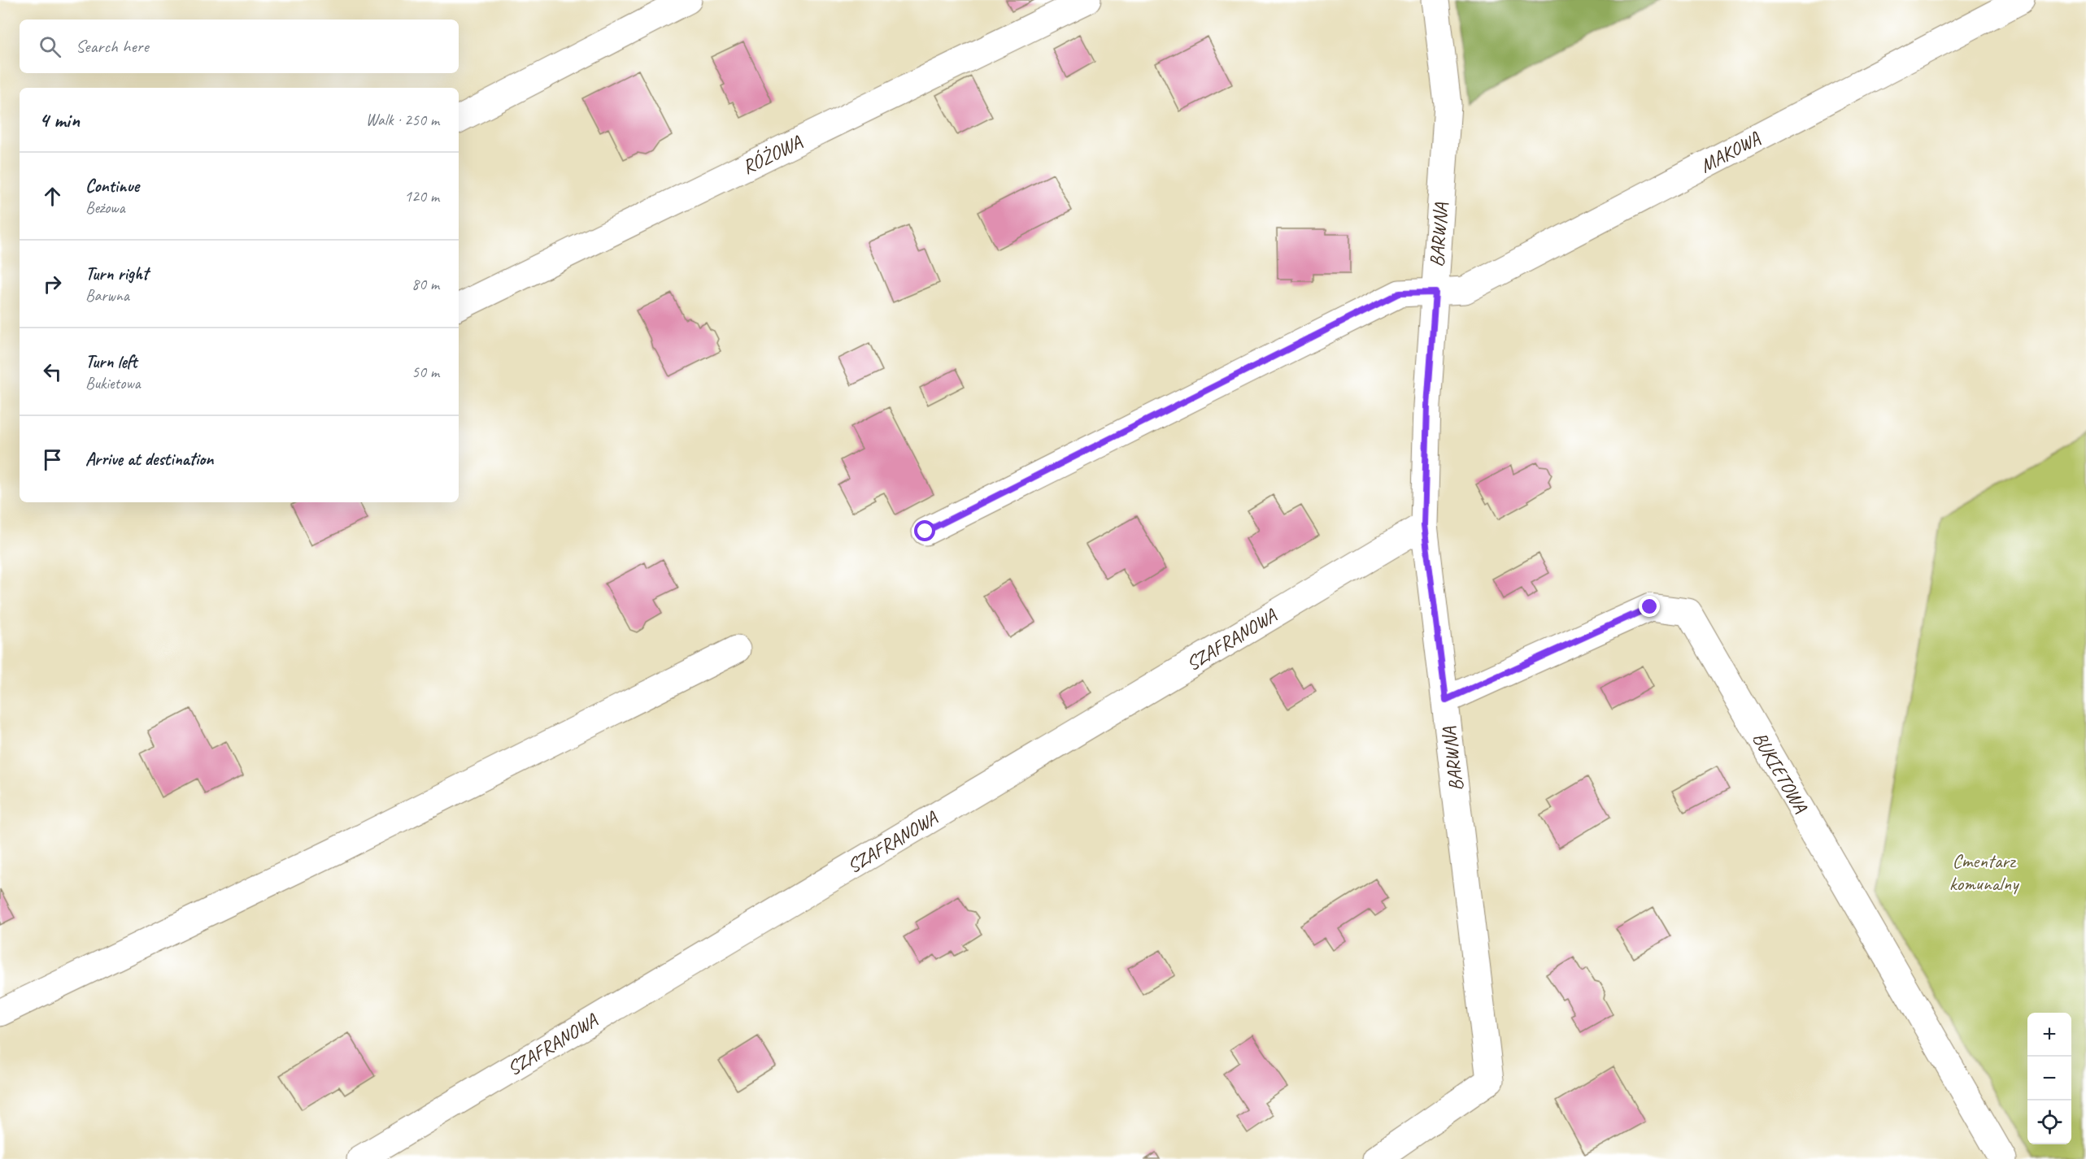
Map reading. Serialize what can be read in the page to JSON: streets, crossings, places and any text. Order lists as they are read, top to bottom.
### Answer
{
  "streets": {
    "street": [
      "MAKOWA",
      "RÓŻOWA",
      "BARWNA",
      "SZAFRANOWA",
      "BUKIETOWA"
    ]
  },
  "crossings": [
    ["MAKOWA", "BARWNA"],
    ["BARWNA", "SZAFRANOWA"],
    ["BARWNA", "BUKIETOWA"]
  ],
  "parks": ["Cmentarz komunalny"],
  "page": {
    "search": "Search here",
    "heading": ["4 min", "Walk · 250 m"],
    "list": [
      ["Continue", "Beżowa", "120 m"],
      ["Turn right", "Barwna", "80 m"],
      ["Turn left", "Bukietowa", "50 m"],
      "Arrive at destination"
    ],
    "map_buttons": ["+", "−"]
  }
}
